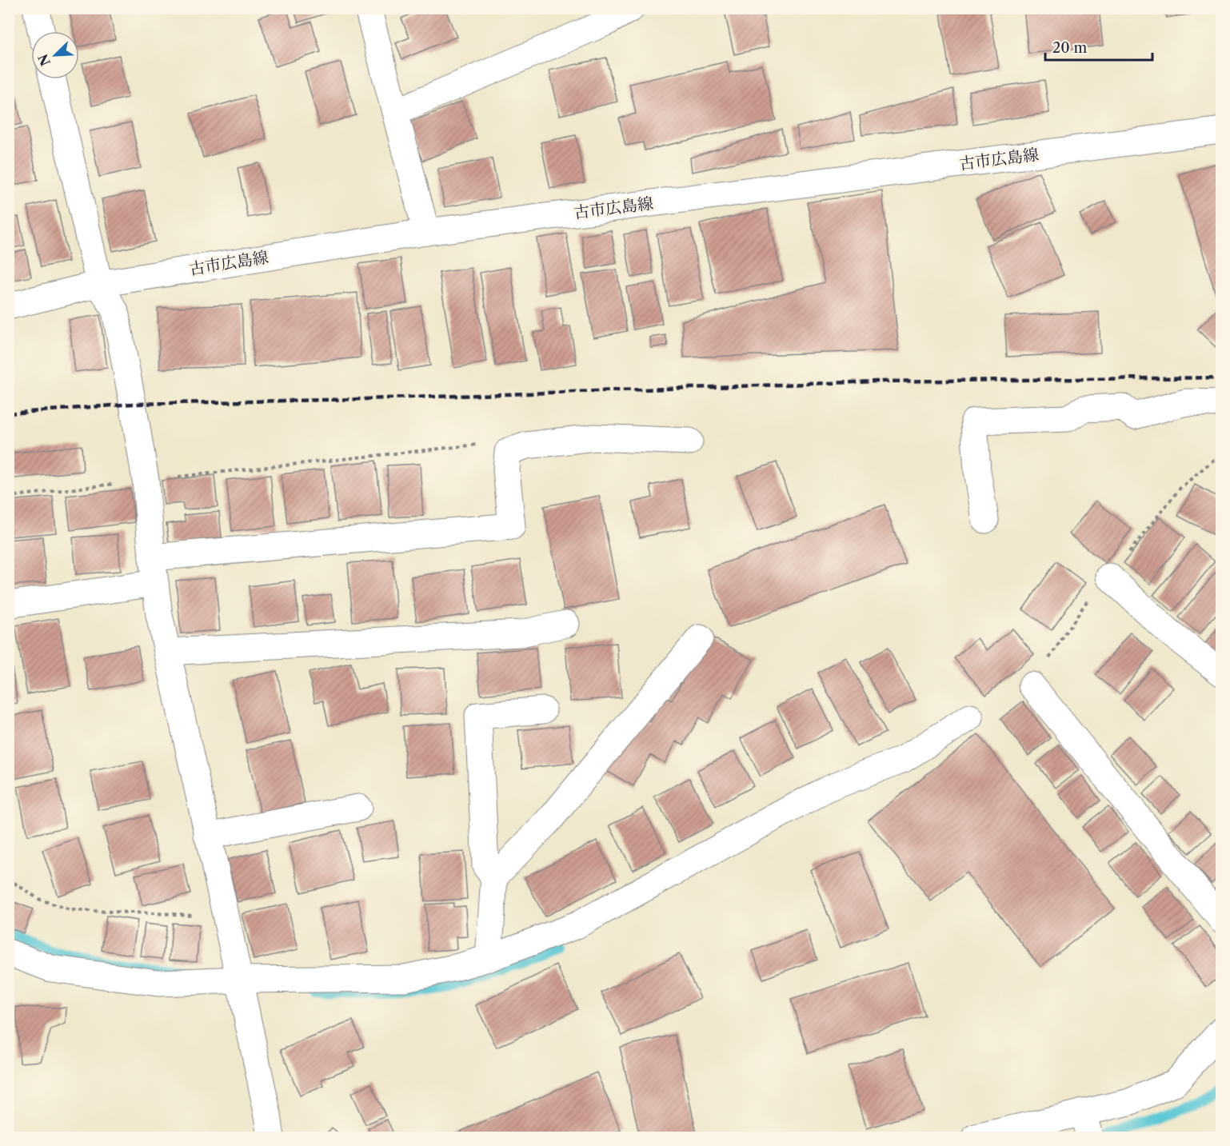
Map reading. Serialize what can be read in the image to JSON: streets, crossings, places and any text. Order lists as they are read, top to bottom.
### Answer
{
  "streets": {
    "street": ["古市広島線"]
  },
  "scale_bar": "20 m",
  "north": "bottom left"
}
